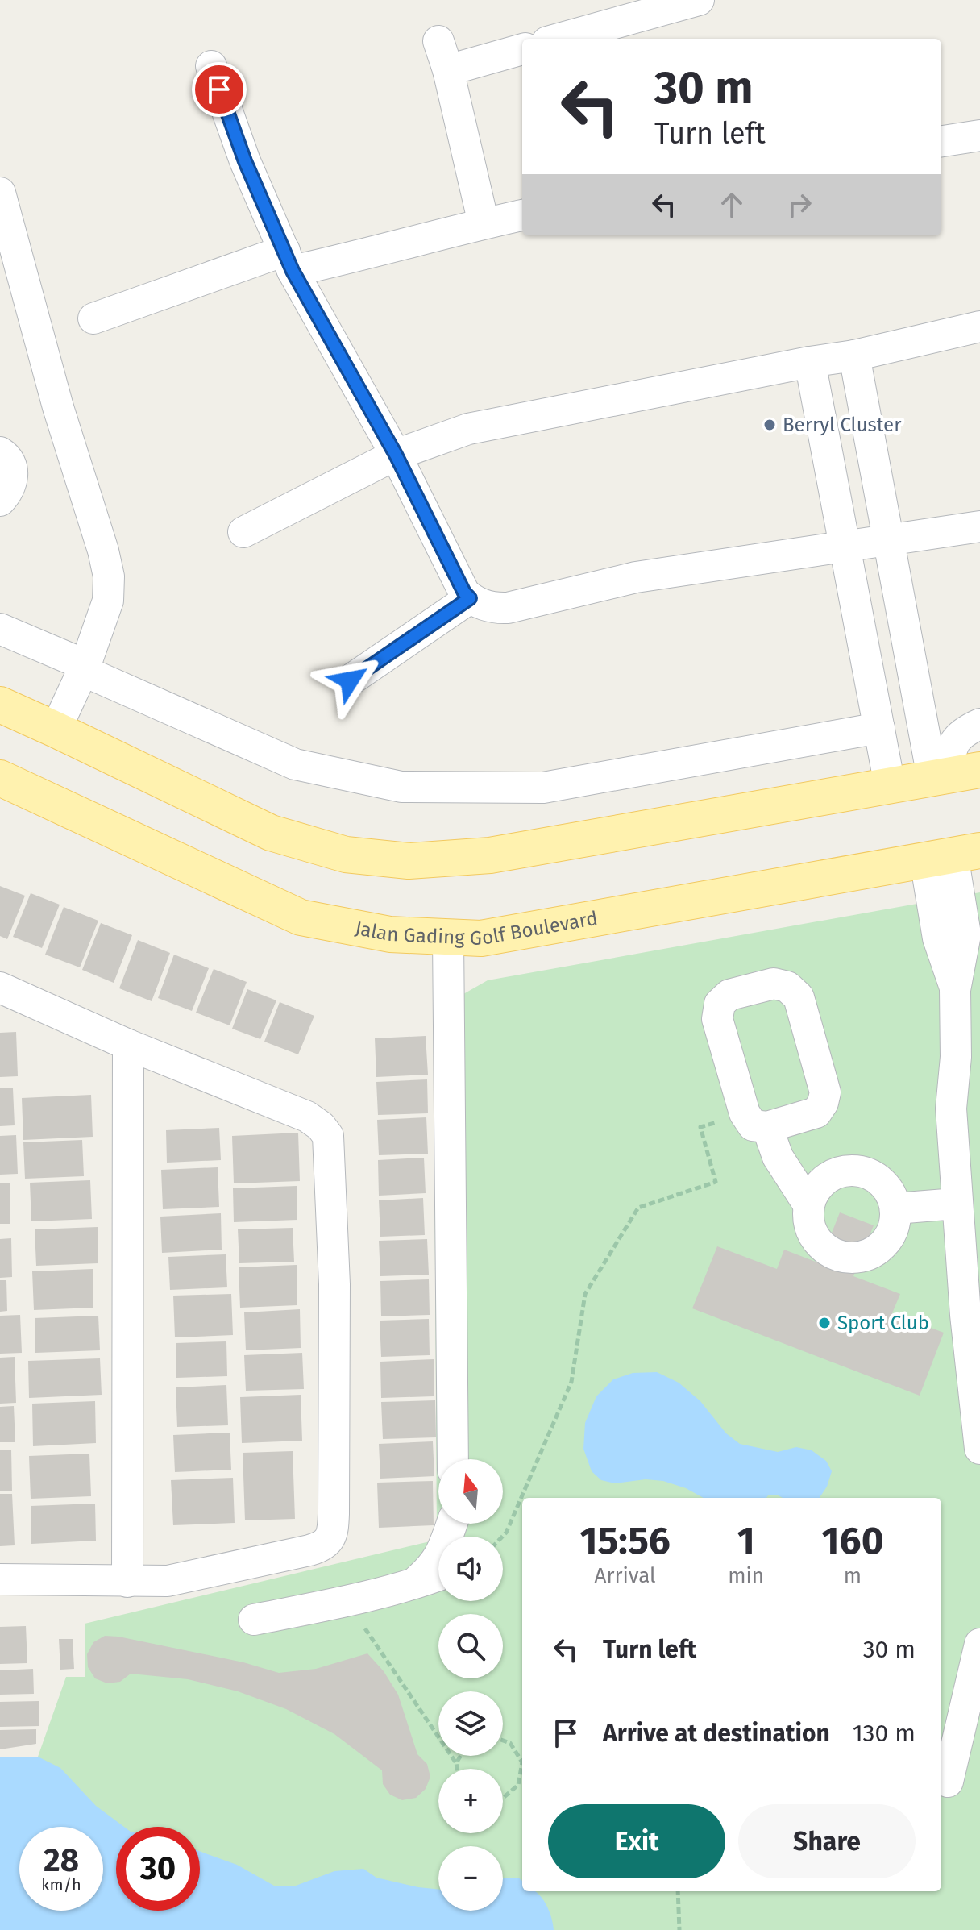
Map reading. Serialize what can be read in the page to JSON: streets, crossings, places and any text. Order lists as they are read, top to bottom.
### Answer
{
  "streets": {
    "main road": ["Jalan Gading Golf Boulevard"]
  },
  "places": ["Berryl Cluster", "Sport Club"],
  "north": "top",
  "page": {
    "turn": ["30 m", "Turn left"],
    "map_buttons": ["+", "−"],
    "eta": [
      "15:56",
      "Arrival",
      "1",
      "min",
      "160",
      "m"
    ],
    "list": [
      {
        "name": "Turn left",
        "value": "30 m"
      },
      {
        "name": "Arrive at destination",
        "value": "130 m"
      }
    ],
    "buttons": ["Exit", "Share"],
    "speed": "28 km/h",
    "limit": "30"
  }
}
